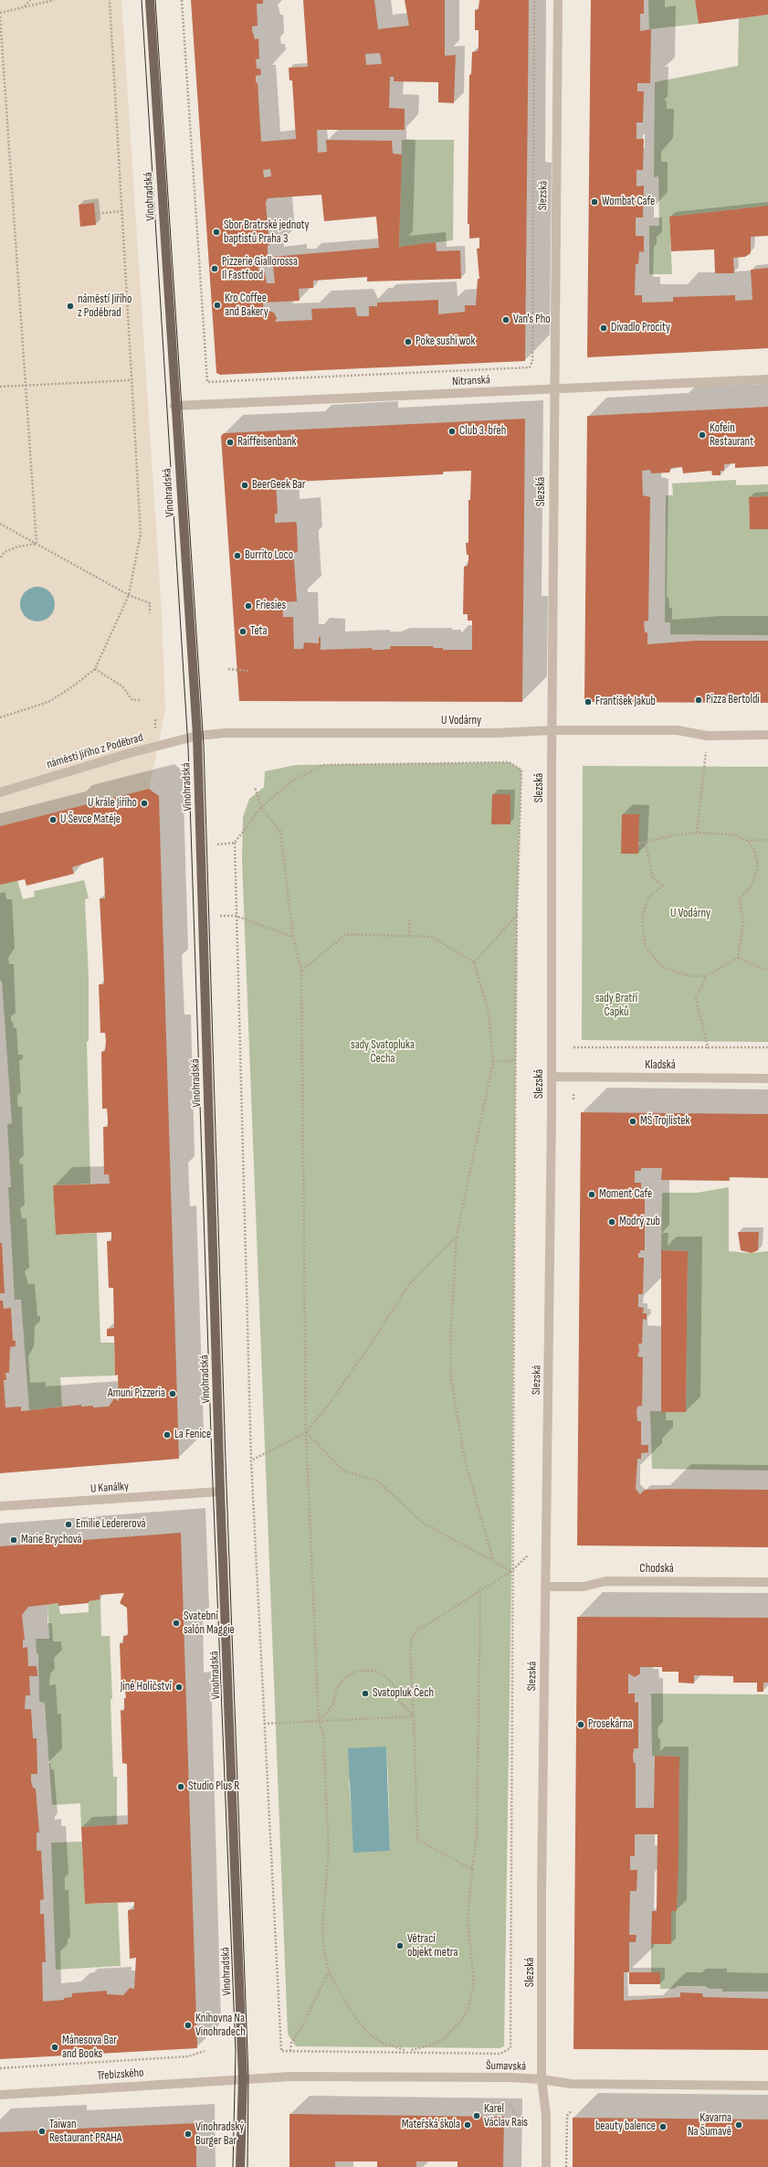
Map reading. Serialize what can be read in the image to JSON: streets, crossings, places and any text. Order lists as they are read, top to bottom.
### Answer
{
  "streets": {
    "main road": ["Vinohradská"],
    "street": [
      "Slezská",
      "Nitranská",
      "U Vodárny",
      "náměstí Jiřího z Poděbrad",
      "Kladská",
      "U Kanálky",
      "Chodská",
      "Šumavská",
      "Třebízského"
    ]
  },
  "crossings": [
    ["Slezská", "Nitranská"],
    ["Slezská", "U Vodárny"],
    ["Slezská", "Kladská"],
    ["Slezská", "Chodská"],
    ["Slezská", "Šumavská"],
    ["Vinohradská", "Nitranská"],
    ["Vinohradská", "U Vodárny"],
    ["Vinohradská", "náměstí Jiřího z Poděbrad"],
    ["Vinohradská", "U Kanálky"],
    ["Vinohradská", "Šumavská"],
    ["Vinohradská", "Třebízského"],
    ["U Vodárny", "náměstí Jiřího z Poděbrad"],
    ["Šumavská", "Třebízského"]
  ],
  "parks": ["U Vodárny", "sady Bratří Čapků", "sady Svatopluka Čecha"],
  "places": [
    "Wombat Cafe",
    "Sbor Bratrské jednoty baptistů Praha 3",
    "Pizzerie Giallorossa Il Fastfood",
    "Kro Coffee and Bakery",
    "náměstí Jiřího z Poděbrad",
    "Van's Pho",
    "Divadlo Procity",
    "Poke sushi wok",
    "Club 3. břeh",
    "Kofein Restaurant",
    "Raiffeisenbank",
    "BeerGeek Bar",
    "Burrito Loco",
    "Friesies",
    "Teta",
    "Pizza Bertoldi",
    "František Jakub",
    "U krále Jiřího",
    "U Ševce Matěje",
    "MŠ Trojlístek",
    "Moment Cafe",
    "Modrý zub",
    "Amuni Pizzeria",
    "La Fenice",
    "Emilie Ledererová",
    "Marie Brychová",
    "Svatební salón Maggie",
    "Jiné Holičství",
    "Svatopluk Čech",
    "Prosekárna",
    "Studio Plus R",
    "Větrací objekt metra",
    "Knihovna Na Vinohradech",
    "Mánesova Bar and Books",
    "Karel Václav Rais",
    "Mateřská škola",
    "Kavarna Na Šumavě",
    "beauty balence",
    "Taiwan Restaurant PRAHA",
    "Vinohradský Burger Bar"
  ]
}
